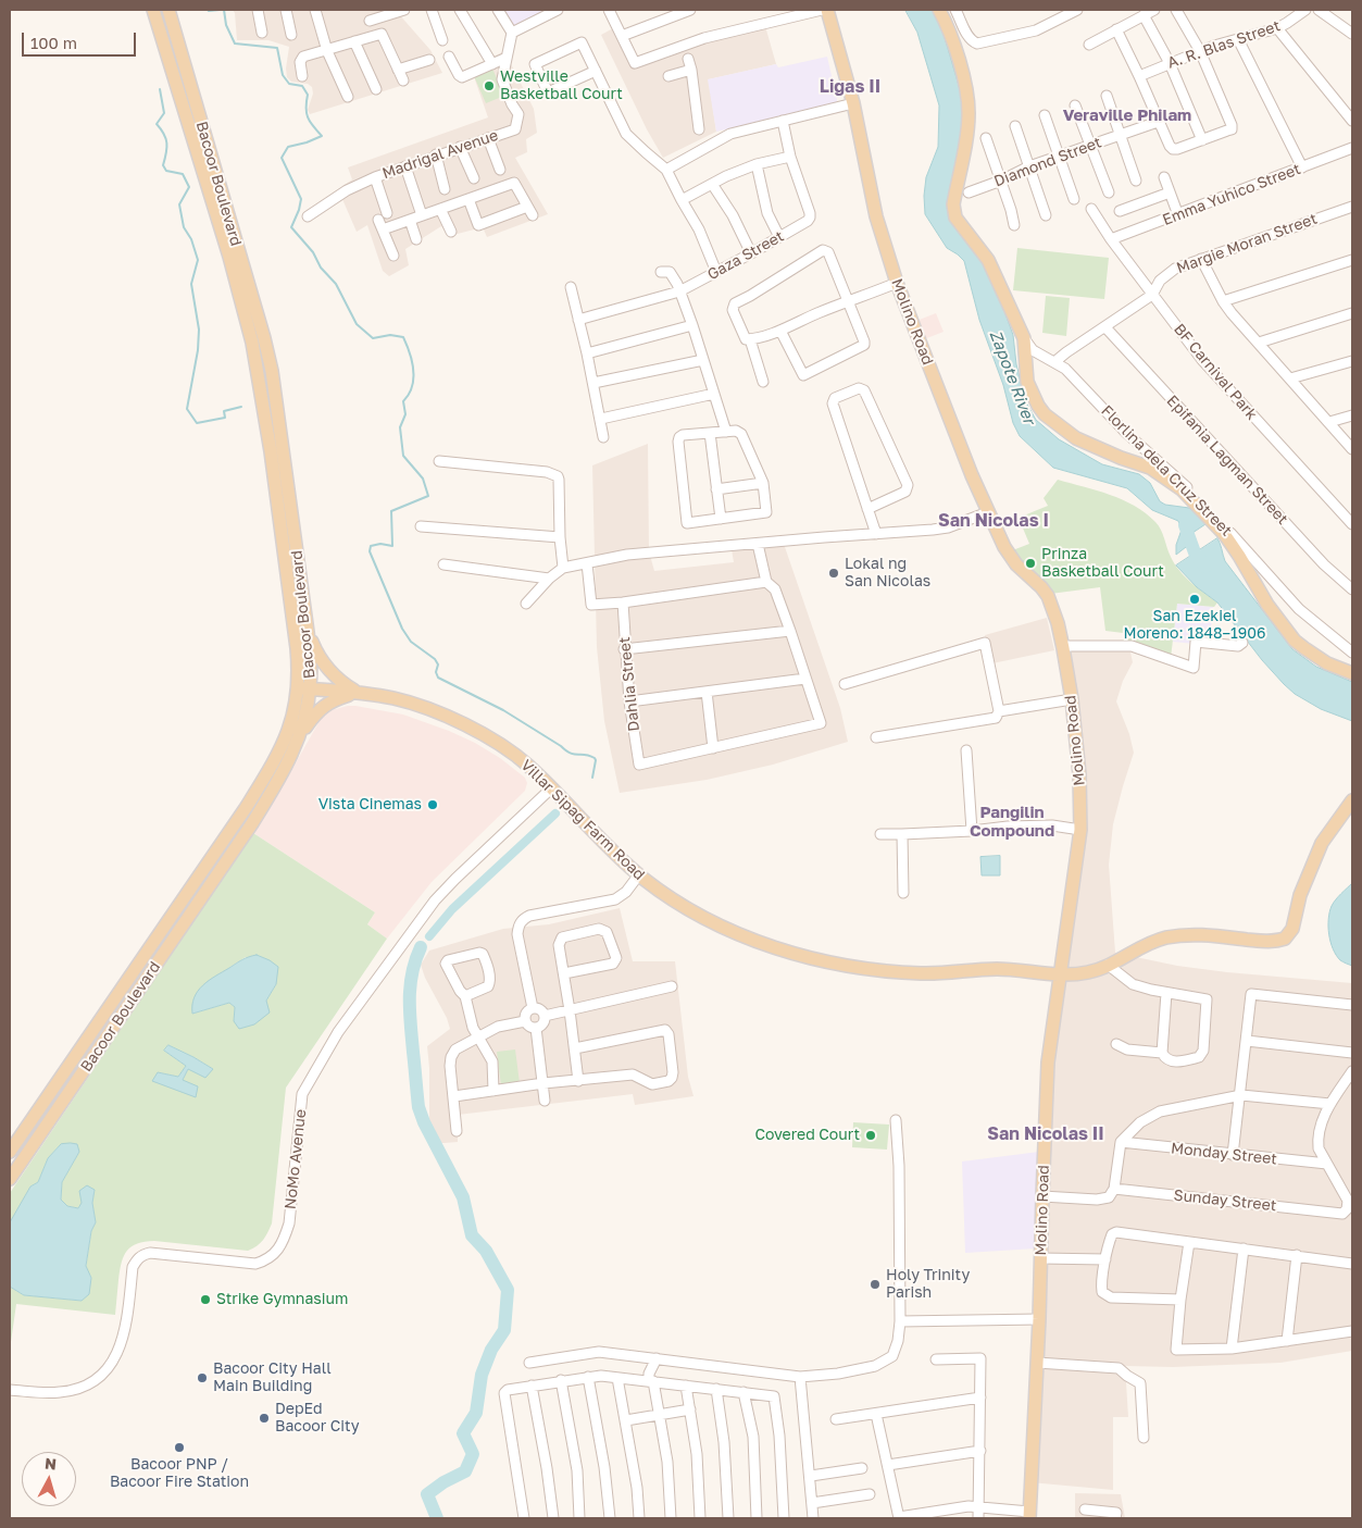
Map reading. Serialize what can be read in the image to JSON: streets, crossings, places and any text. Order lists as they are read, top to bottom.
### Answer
{
  "streets": {
    "main road": ["Bacoor Boulevard", "Molino Road", "Villar Sipag Farm Road"],
    "street": [
      "A. R. Blas Street",
      "Madrigal Avenue",
      "Diamond Street",
      "Emma Yuhico Street",
      "Margie Moran Street",
      "Gaza Street",
      "BF Carnival Park",
      "Epifania Lagman Street",
      "Florlina dela Cruz Street",
      "Dahlia Street",
      "Monday Street",
      "NoMo Avenue",
      "Sunday Street"
    ]
  },
  "crossings": [
    ["Bacoor Boulevard", "Villar Sipag Farm Road"],
    ["Emma Yuhico Street", "BF Carnival Park"],
    ["Margie Moran Street", "BF Carnival Park"],
    ["Margie Moran Street", "Epifania Lagman Street"],
    ["Margie Moran Street", "Florlina dela Cruz Street"],
    ["Molino Road", "Villar Sipag Farm Road"],
    ["Villar Sipag Farm Road", "NoMo Avenue"],
    ["Monday Street", "Sunday Street"]
  ],
  "districts": [
    "Ligas II",
    "Veraville Philam",
    "San Nicolas I",
    "Pangilin Compound",
    "San Nicolas II"
  ],
  "water": ["Zapote River"],
  "places": [
    "Westville Basketball Court",
    "Prinza Basketball Court",
    "Lokal ng San Nicolas",
    "San Ezekiel Moreno: 1848–1906",
    "Vista Cinemas",
    "Covered Court",
    "Holy Trinity Parish",
    "Strike Gymnasium",
    "Bacoor City Hall Main Building",
    "DepEd Bacoor City",
    "Bacoor PNP / Bacoor Fire Station"
  ],
  "scale_bar": "100 m",
  "north": "top"
}
